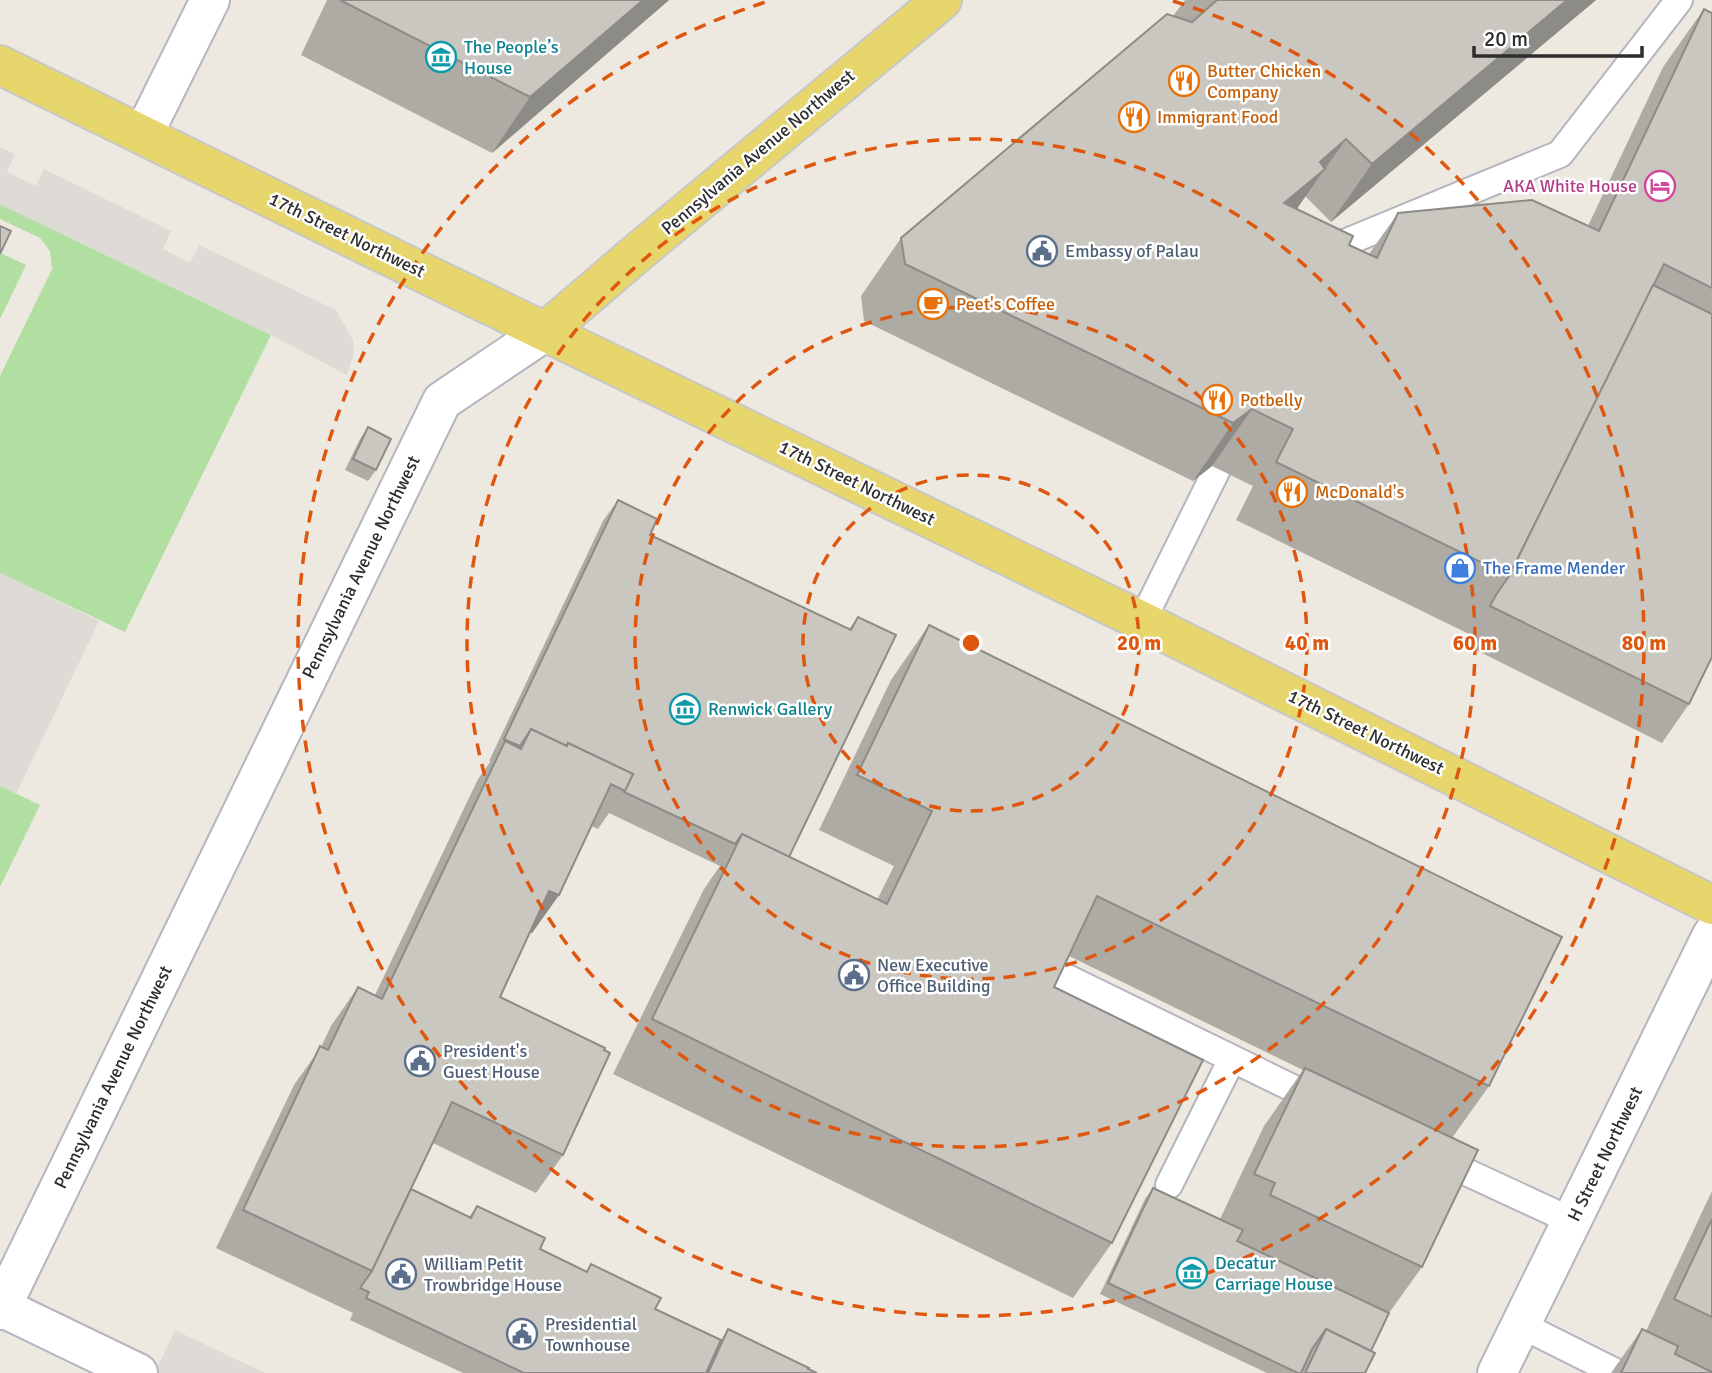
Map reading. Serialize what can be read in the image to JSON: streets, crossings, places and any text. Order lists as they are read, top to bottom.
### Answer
{
  "streets": {
    "main road": ["Pennsylvania Avenue Northwest", "17th Street Northwest"],
    "street": ["H Street Northwest"]
  },
  "crossings": [
    ["Pennsylvania Avenue Northwest", "17th Street Northwest"]
  ],
  "places": {
    "museum": ["The People’s House", "Renwick Gallery", "Decatur Carriage House"],
    "restaurant": [
      "Butter Chicken Company",
      "Immigrant Food",
      "Potbelly",
      "McDonald's"
    ],
    "hotel": ["AKA White House"],
    "public building": [
      "Embassy of Palau",
      "New Executive Office Building",
      "President's Guest House",
      "William Petit Trowbridge House",
      "Presidential Townhouse"
    ],
    "cafe": ["Peet's Coffee"],
    "shop": ["The Frame Mender"]
  },
  "scale_bar": "20 m",
  "rings": [
    "20 m",
    "40 m",
    "60 m",
    "80 m"
  ]
}
